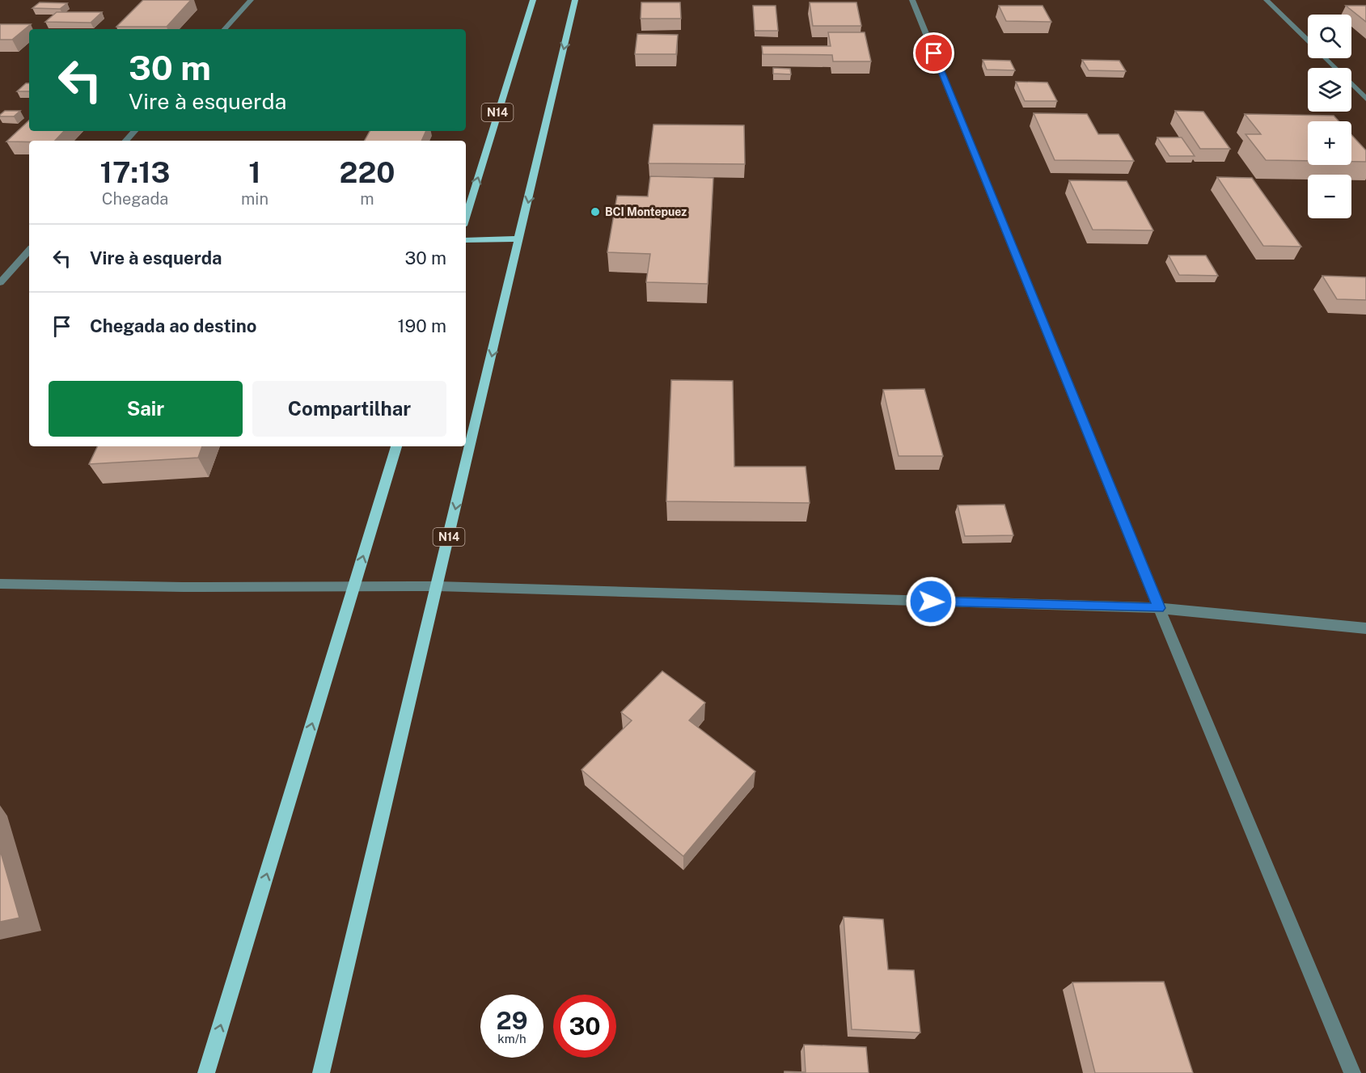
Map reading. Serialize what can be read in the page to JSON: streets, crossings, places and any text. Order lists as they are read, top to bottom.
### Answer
{
  "streets": {
    "main road": ["N14"]
  },
  "places": ["BCI Montepuez"],
  "page": {
    "map_buttons": ["+", "−"],
    "turn": ["30 m", "Vire à esquerda"],
    "eta": [
      "17:13",
      "Chegada",
      "1",
      "min",
      "220",
      "m"
    ],
    "list": [
      {
        "name": "Vire à esquerda",
        "value": "30 m"
      },
      {
        "name": "Chegada ao destino",
        "value": "190 m"
      }
    ],
    "buttons": ["Sair", "Compartilhar"],
    "speed": "29 km/h",
    "limit": "30"
  }
}
